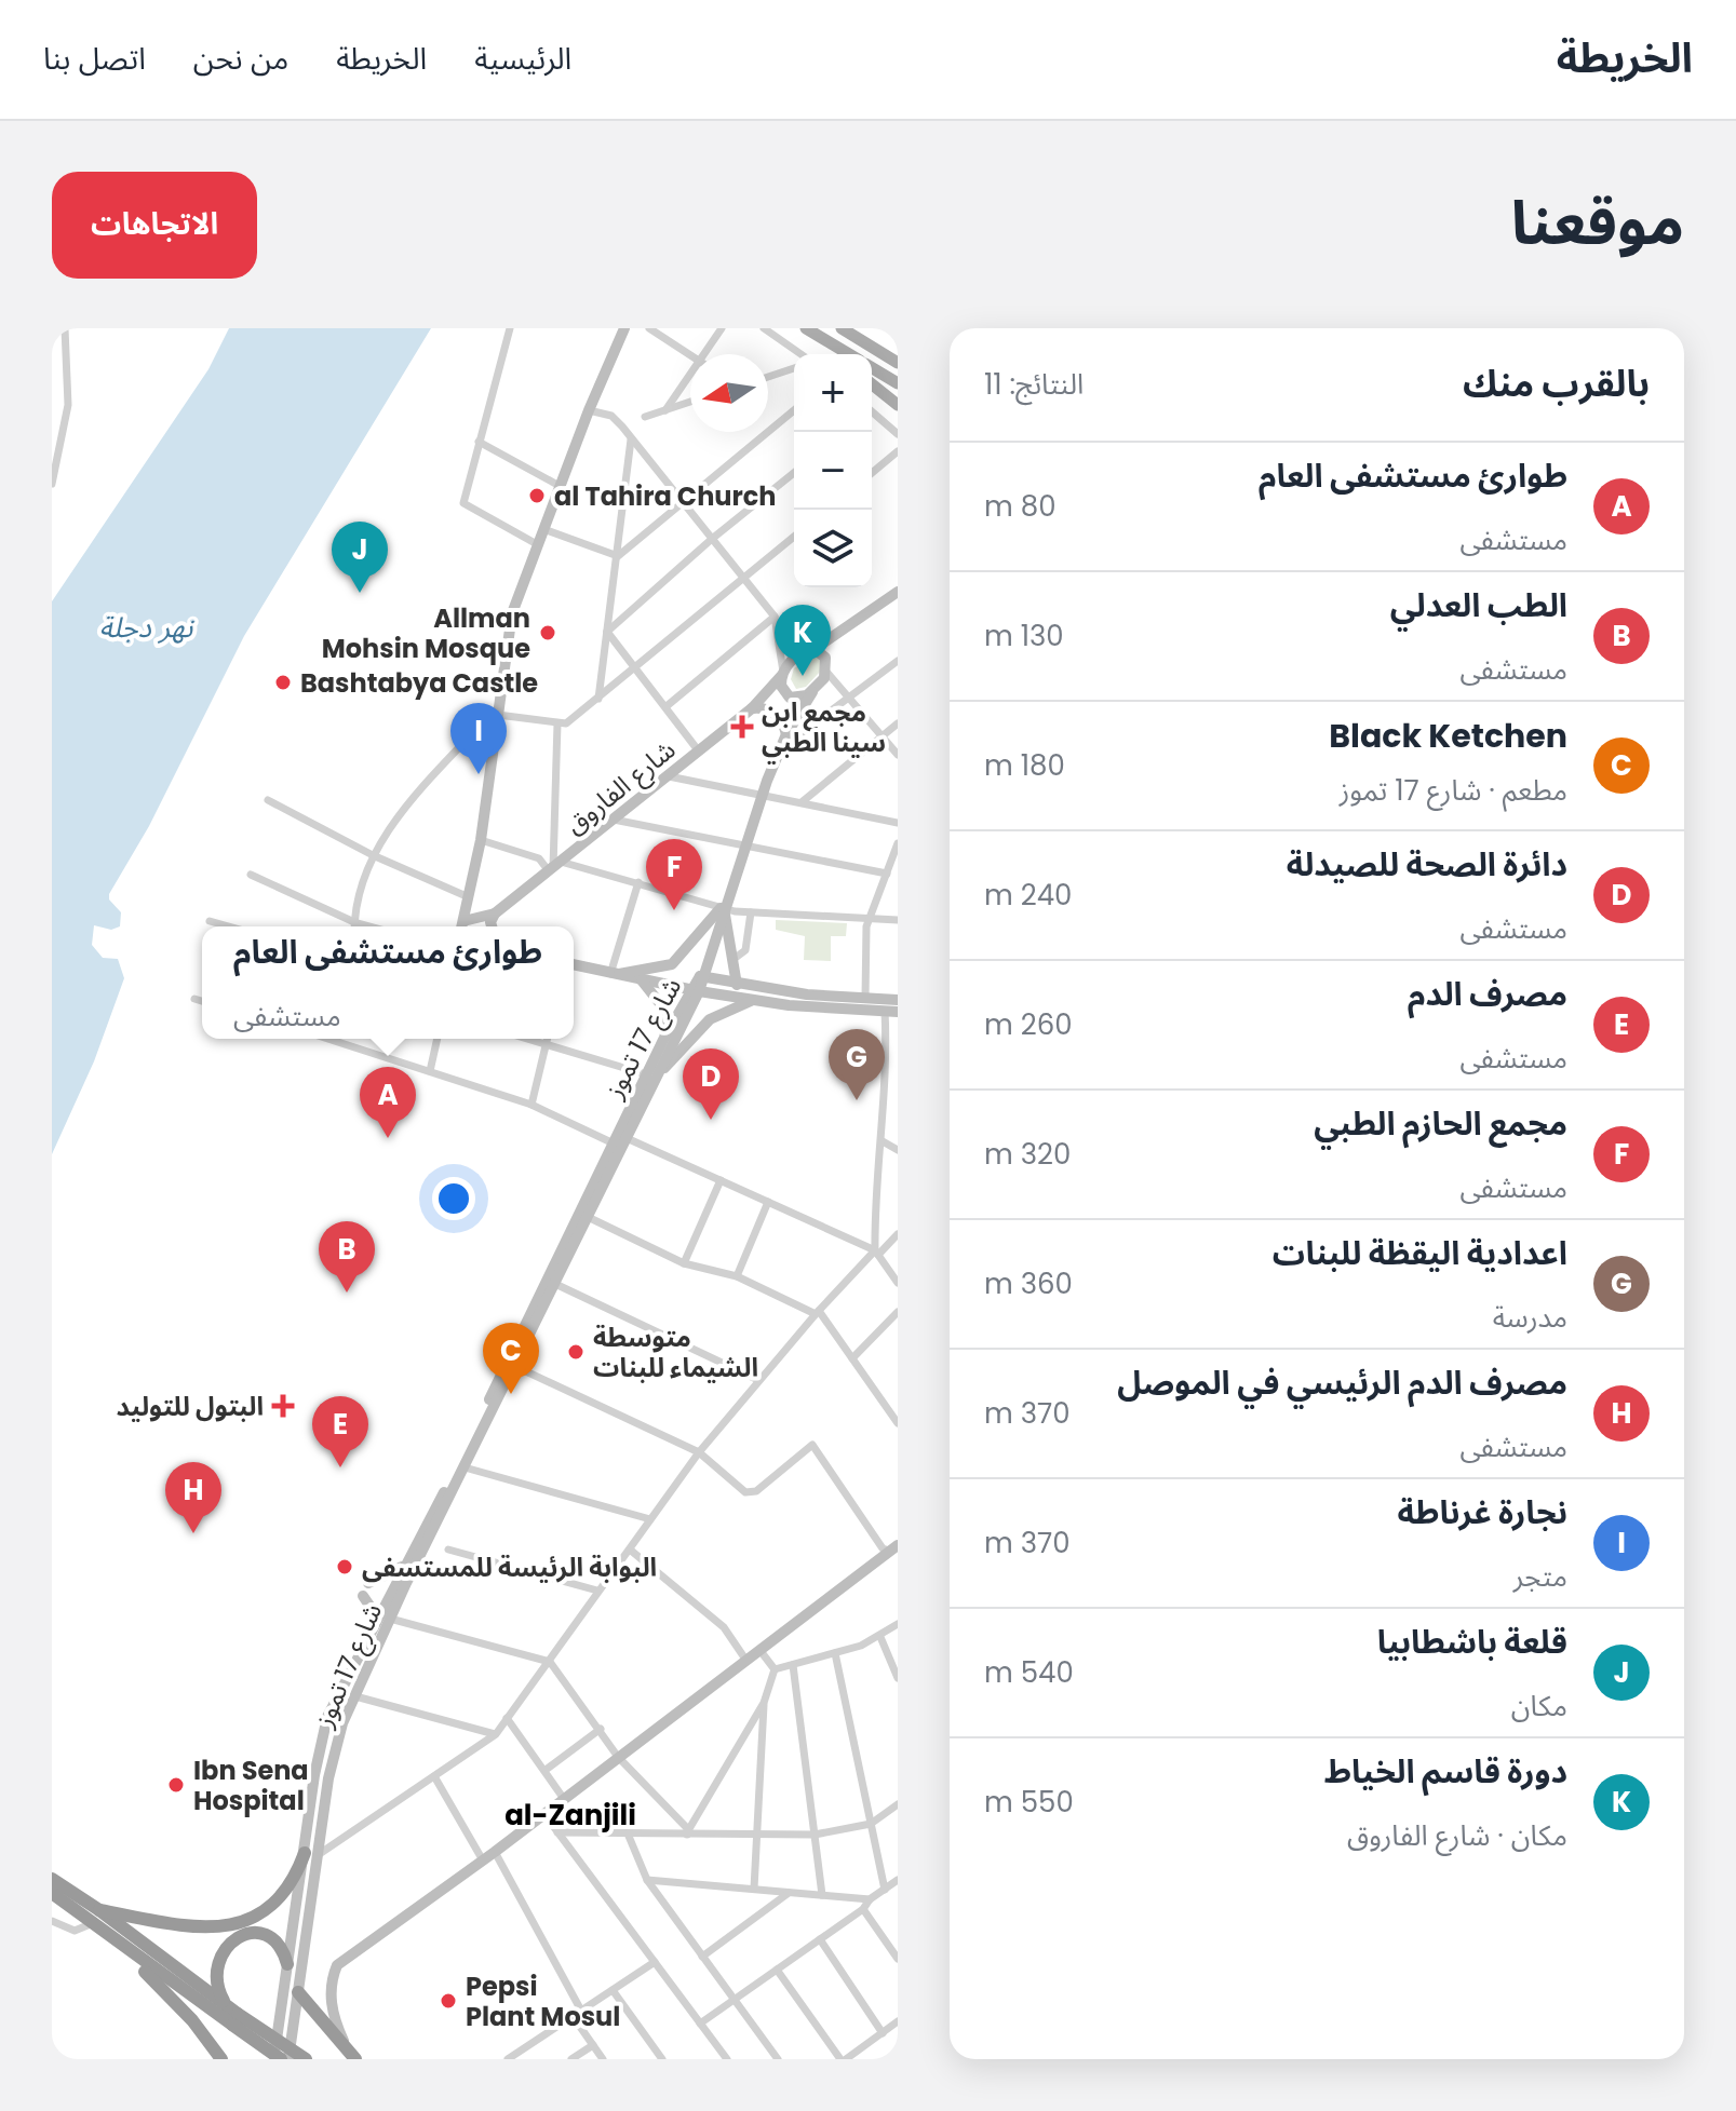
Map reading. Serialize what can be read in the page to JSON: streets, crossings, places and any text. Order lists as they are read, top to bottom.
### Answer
{
  "streets": {
    "main road": ["شارع الفاروق", "شارع 17 تموز"]
  },
  "crossings": [
    ["شارع الفاروق", "شارع 17 تموز"]
  ],
  "districts": ["al-Zanjili"],
  "water": ["نهر دجلة"],
  "places": {
    "other": [
      "al Tahira Church",
      "Allman Mohsin Mosque",
      "Bashtabya Castle",
      "متوسطة الشيماء للبنات",
      "البوابة الرئيسة للمستسفى",
      "Ibn Sena Hospital",
      "Pepsi Plant Mosul"
    ],
    "health": ["مجمع ابن سينا الطبي", "البتول للتوليد"]
  },
  "north": "left",
  "page": {
    "header": "الخريطة",
    "nav": [
      "الرئيسية",
      "الخريطة",
      "من نحن",
      "اتصل بنا"
    ],
    "title": "موقعنا",
    "buttons": "الاتجاهات",
    "heading": ["بالقرب منك", "النتائج: 11"],
    "map_buttons": ["+", "−"],
    "list": [
      {
        "mark": "A",
        "name": "طوارئ مستشفى العام",
        "note": "مستشفى",
        "value": "80 m"
      },
      {
        "mark": "B",
        "name": "الطب العدلي",
        "note": "مستشفى",
        "value": "130 m"
      },
      {
        "mark": "C",
        "name": "Black Ketchen",
        "note": "مطعم · شارع 17 تموز",
        "value": "180 m"
      },
      {
        "mark": "D",
        "name": "دائرة الصحة للصيدلة",
        "note": "مستشفى",
        "value": "240 m"
      },
      {
        "mark": "E",
        "name": "مصرف الدم",
        "note": "مستشفى",
        "value": "260 m"
      },
      {
        "mark": "F",
        "name": "مجمع الحازم الطبي",
        "note": "مستشفى",
        "value": "320 m"
      },
      {
        "mark": "G",
        "name": "اعدادية اليقظة للبنات",
        "note": "مدرسة",
        "value": "360 m"
      },
      {
        "mark": "H",
        "name": "مصرف الدم الرئيسي في الموصل",
        "note": "مستشفى",
        "value": "370 m"
      },
      {
        "mark": "I",
        "name": "نجارة غرناطة",
        "note": "متجر",
        "value": "370 m"
      },
      {
        "mark": "J",
        "name": "قلعة باشطابيا",
        "note": "مكان",
        "value": "540 m"
      },
      {
        "mark": "K",
        "name": "دورة قاسم الخياط",
        "note": "مكان · شارع الفاروق",
        "value": "550 m"
      }
    ],
    "pins": [
      "J",
      "K",
      "I",
      "F",
      "G",
      "D",
      "A",
      "B",
      "C",
      "E",
      "H"
    ],
    "popup": ["طوارئ مستشفى العام", "مستشفى"]
  }
}
